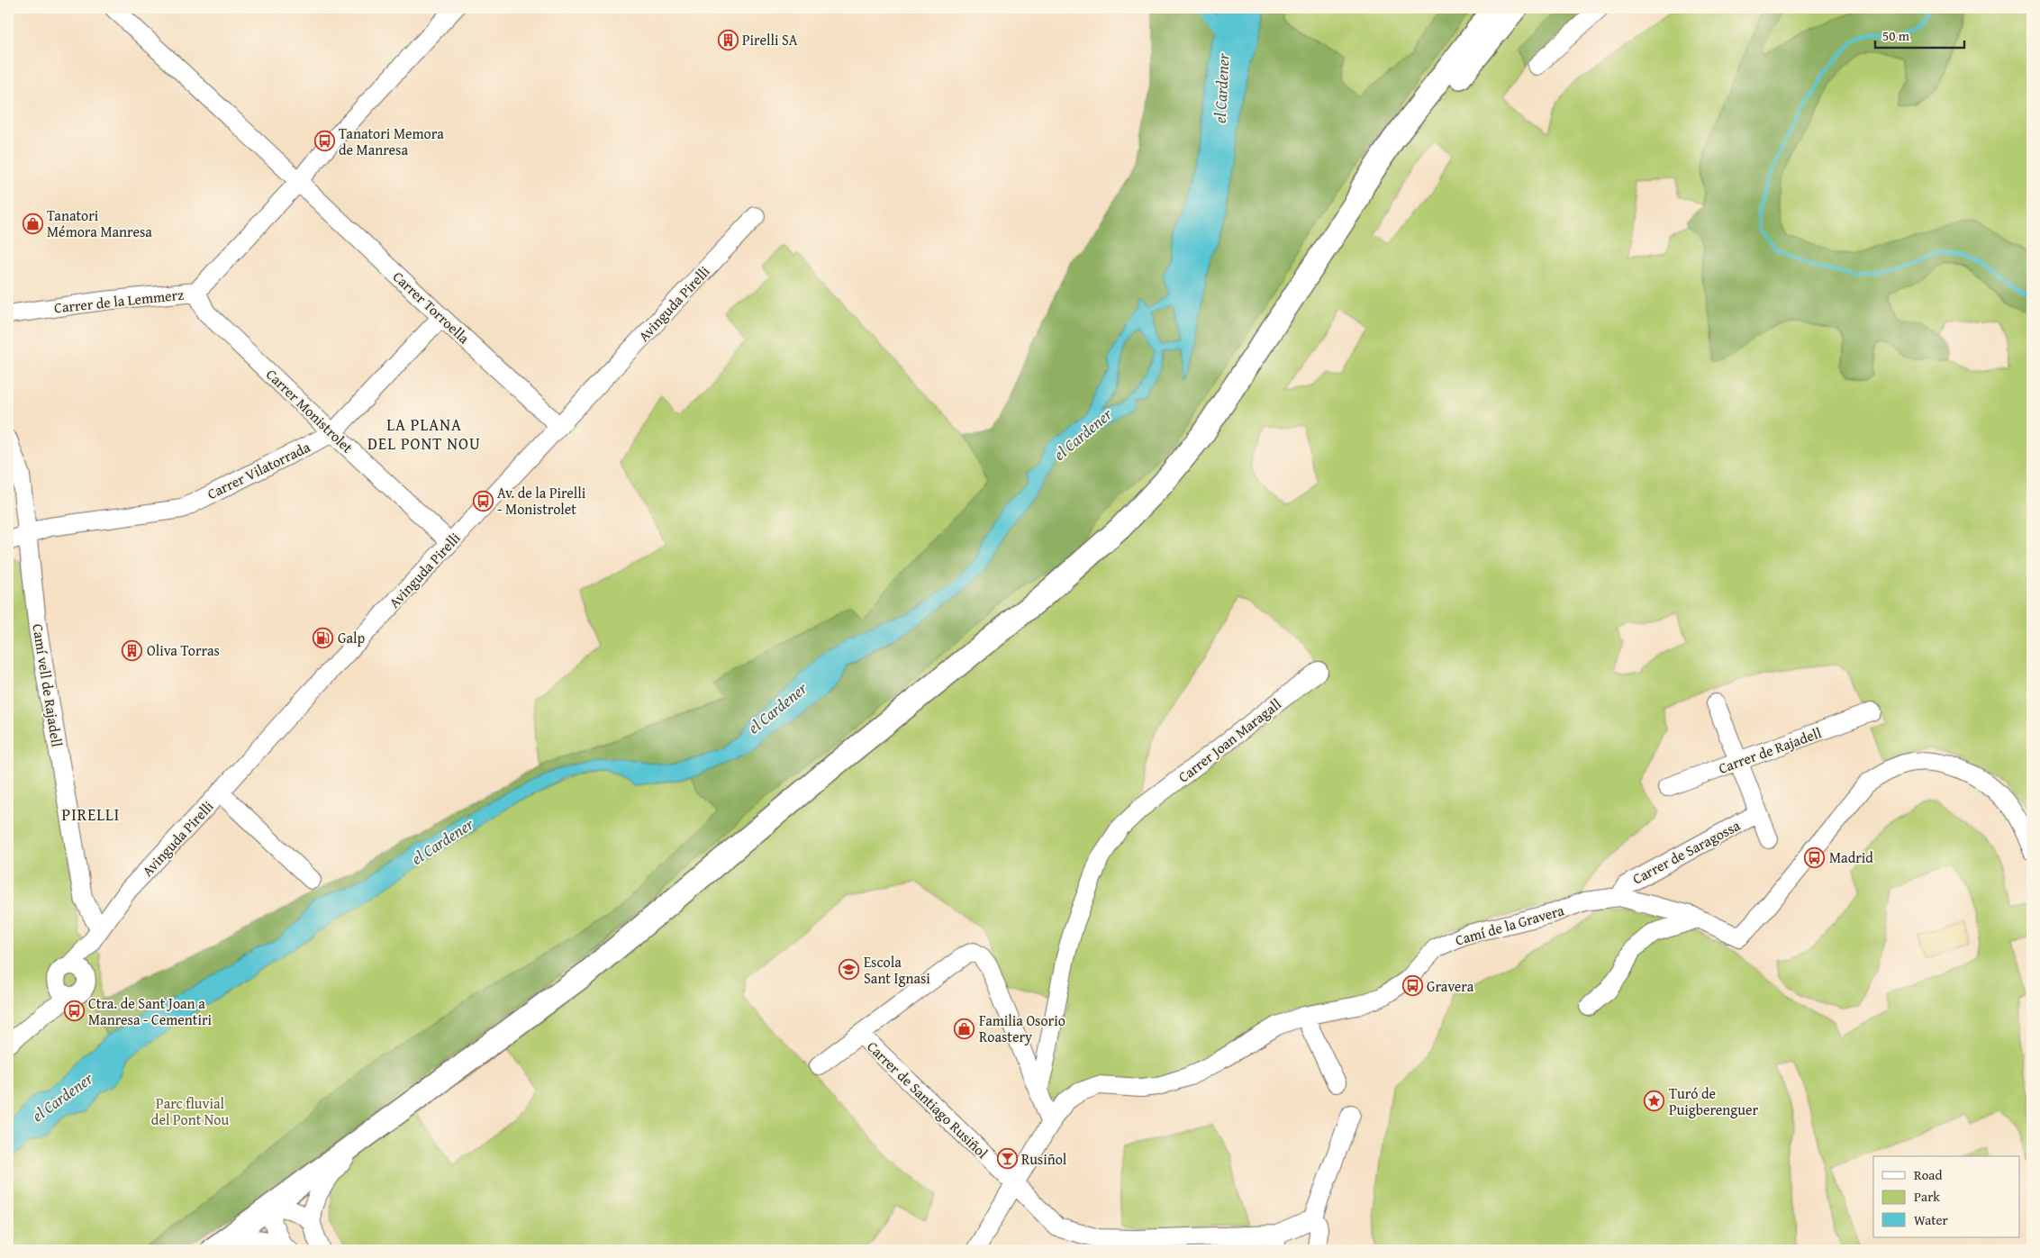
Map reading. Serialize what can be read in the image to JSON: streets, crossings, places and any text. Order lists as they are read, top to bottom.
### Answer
{
  "streets": {
    "street": [
      "Carrer de la Lemmerz",
      "Avinguda Pirelli",
      "Carrer Torroella",
      "Carrer Monistrolet",
      "Carrer Vilatorrada",
      "Camí vell de Rajadell",
      "Carrer Joan Maragall",
      "Carrer de Rajadell",
      "Carrer de Saragossa",
      "Camí de la Gravera",
      "Carrer de Santiago Rusiñol"
    ]
  },
  "crossings": [
    ["Carrer de la Lemmerz", "Carrer Torroella"],
    ["Carrer de la Lemmerz", "Carrer Monistrolet"],
    ["Avinguda Pirelli", "Carrer Torroella"],
    ["Avinguda Pirelli", "Carrer Monistrolet"],
    ["Avinguda Pirelli", "Camí vell de Rajadell"],
    ["Carrer Torroella", "Carrer Vilatorrada"],
    ["Carrer Monistrolet", "Carrer Vilatorrada"],
    ["Carrer Vilatorrada", "Camí vell de Rajadell"],
    ["Carrer de Saragossa", "Camí de la Gravera"],
    ["Camí de la Gravera", "Carrer de Santiago Rusiñol"]
  ],
  "districts": ["LA PLANA DEL PONT NOU", "PIRELLI"],
  "water": ["el Cardener"],
  "parks": ["Parc fluvial del Pont Nou"],
  "places": {
    "building": ["Pirelli SA", "Oliva Torras"],
    "bus stop": [
      "Tanatori Memora de Manresa",
      "Av. de la Pirelli - Monistrolet",
      "Madrid",
      "Gravera",
      "Ctra. de Sant Joan a Manresa - Cementiri"
    ],
    "shop": ["Tanatori Mémora Manresa", "Familia Osorio Roastery"],
    "fuel station": ["Galp"],
    "school or university": ["Escola Sant Ignasi"],
    "place": ["Turó de Puigberenguer"],
    "bar": ["Rusiñol"]
  },
  "legend": ["Road", "Park", "Water"],
  "scale_bar": "50 m"
}
